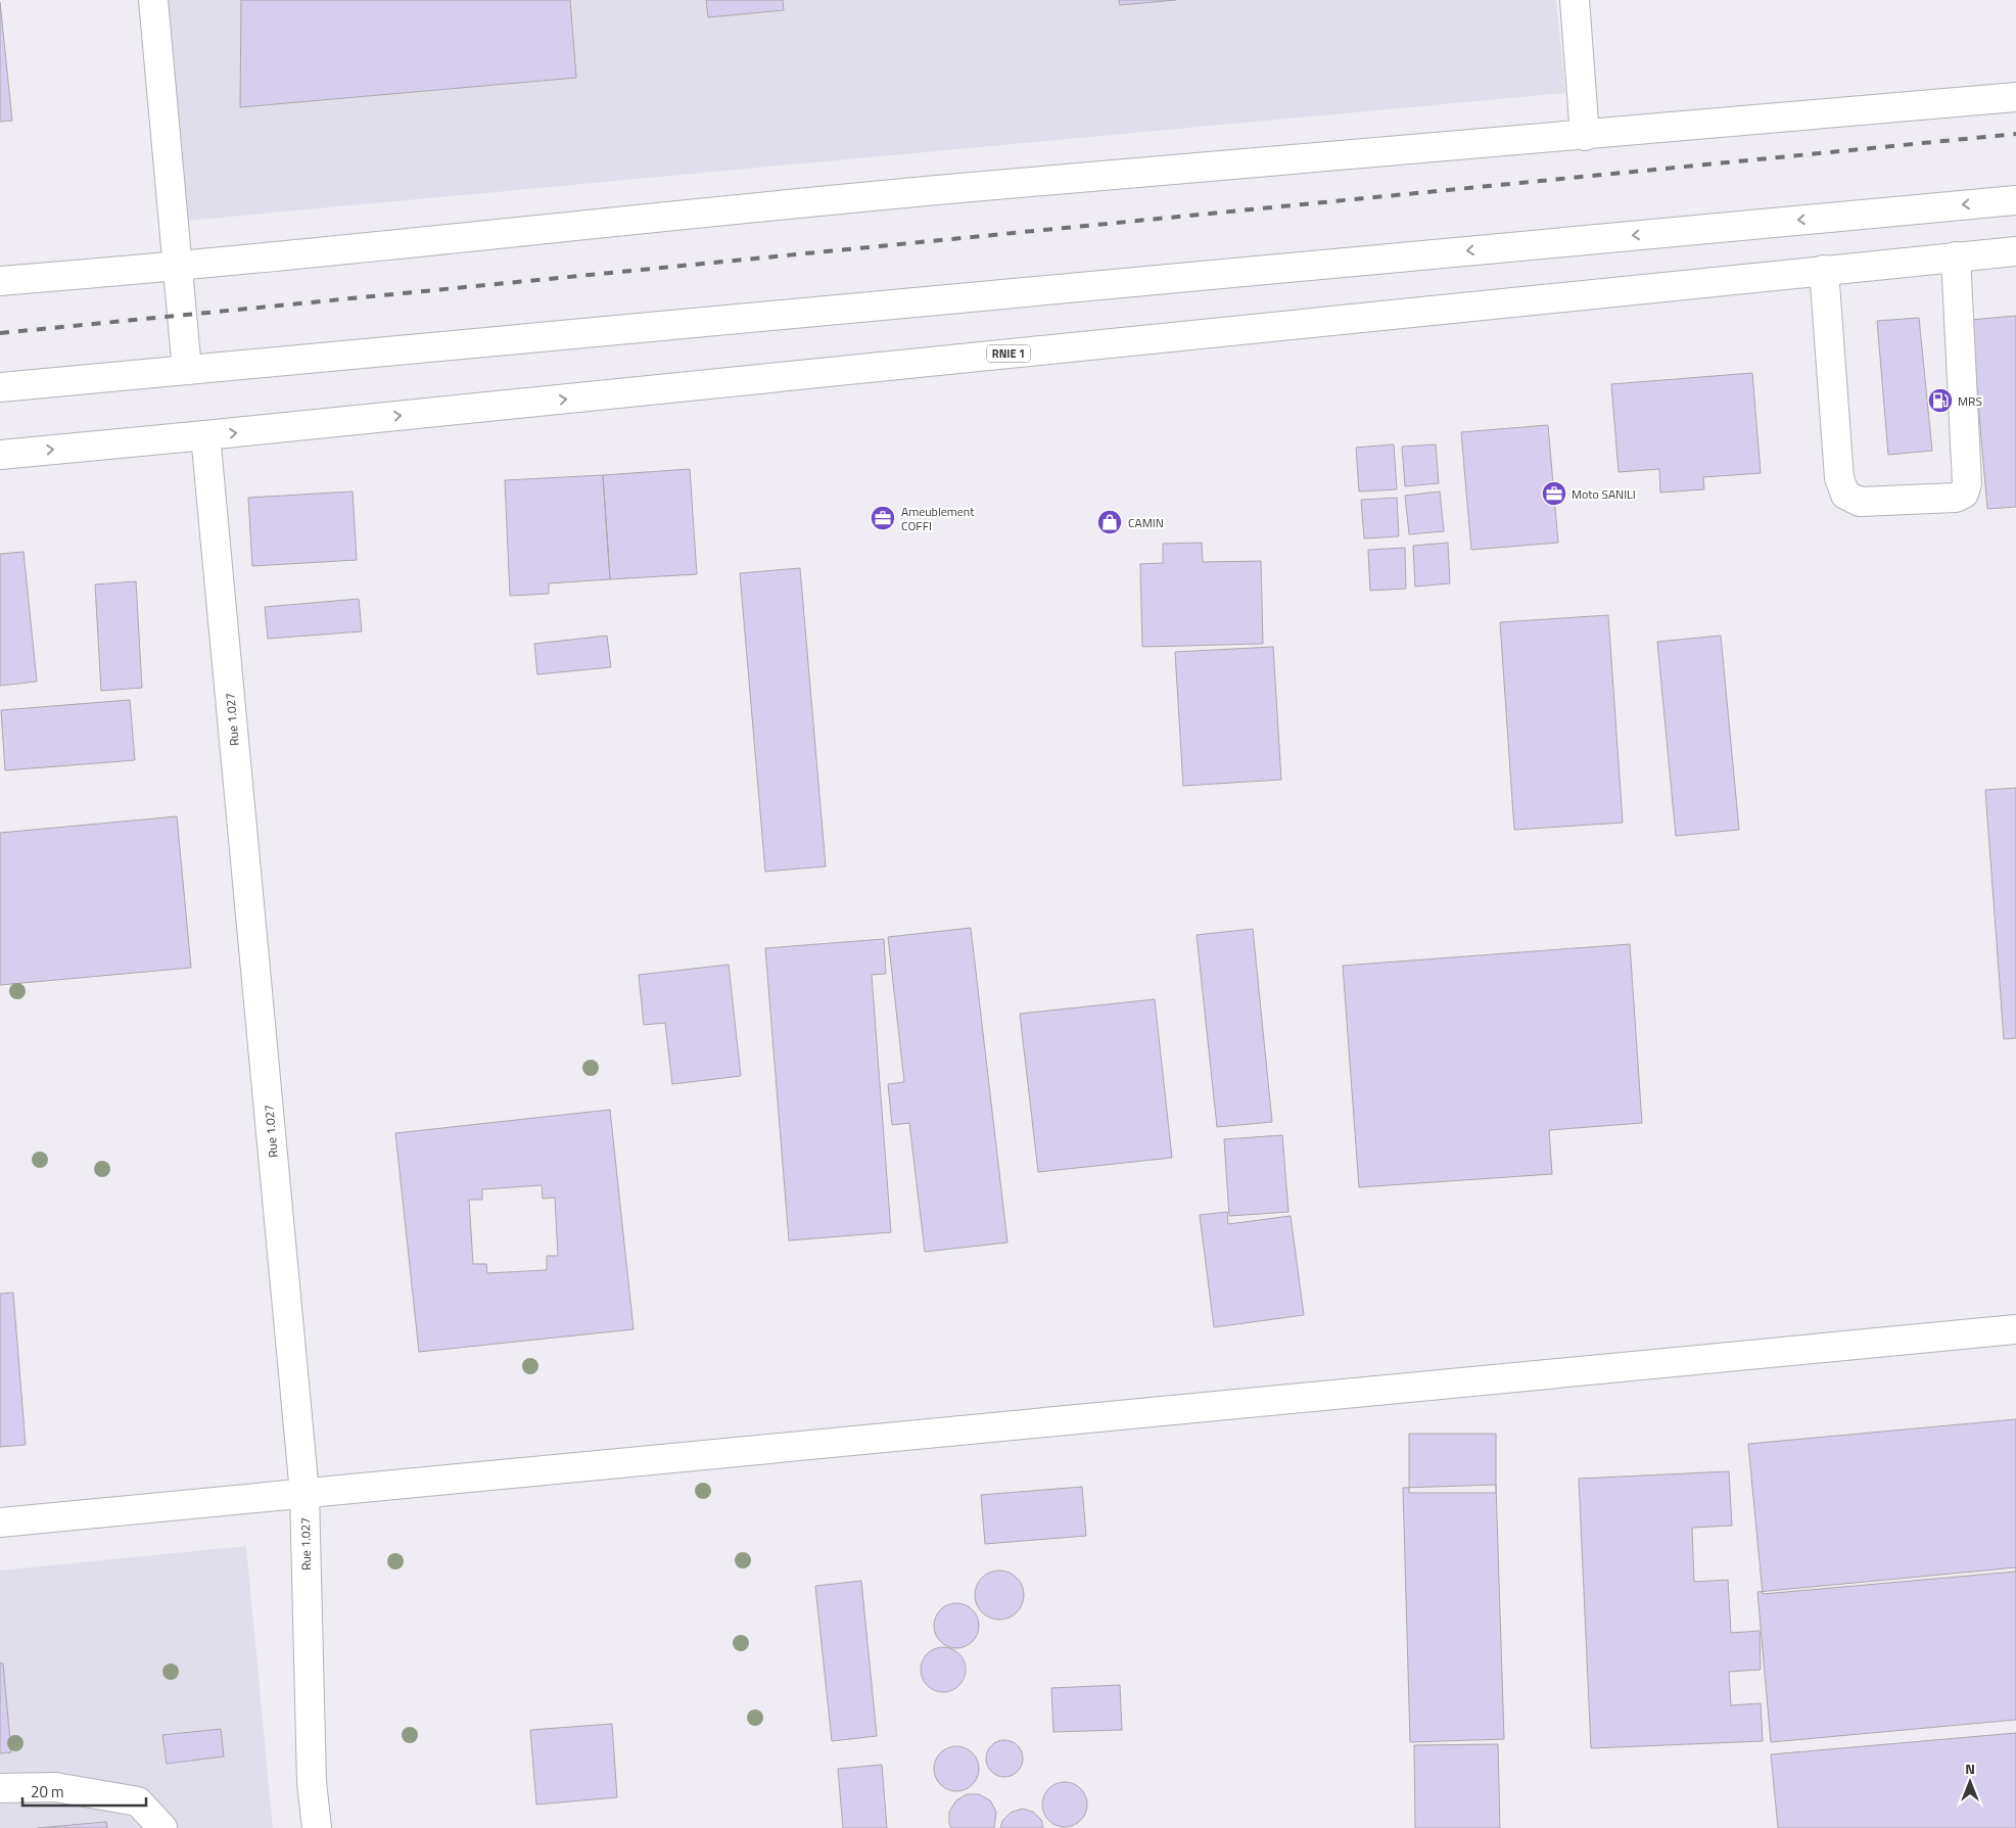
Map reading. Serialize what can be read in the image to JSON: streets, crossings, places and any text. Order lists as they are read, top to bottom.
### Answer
{
  "streets": {
    "main road": ["RNIE 1", "Rue 1.027"]
  },
  "crossings": [
    ["RNIE 1", "Rue 1.027"]
  ],
  "places": {
    "fuel station": ["MRS"],
    "office": ["Moto SANILI", "Ameublement COFFI"],
    "shop": ["CAMIN"]
  },
  "scale_bar": "20 m",
  "north": "top"
}
